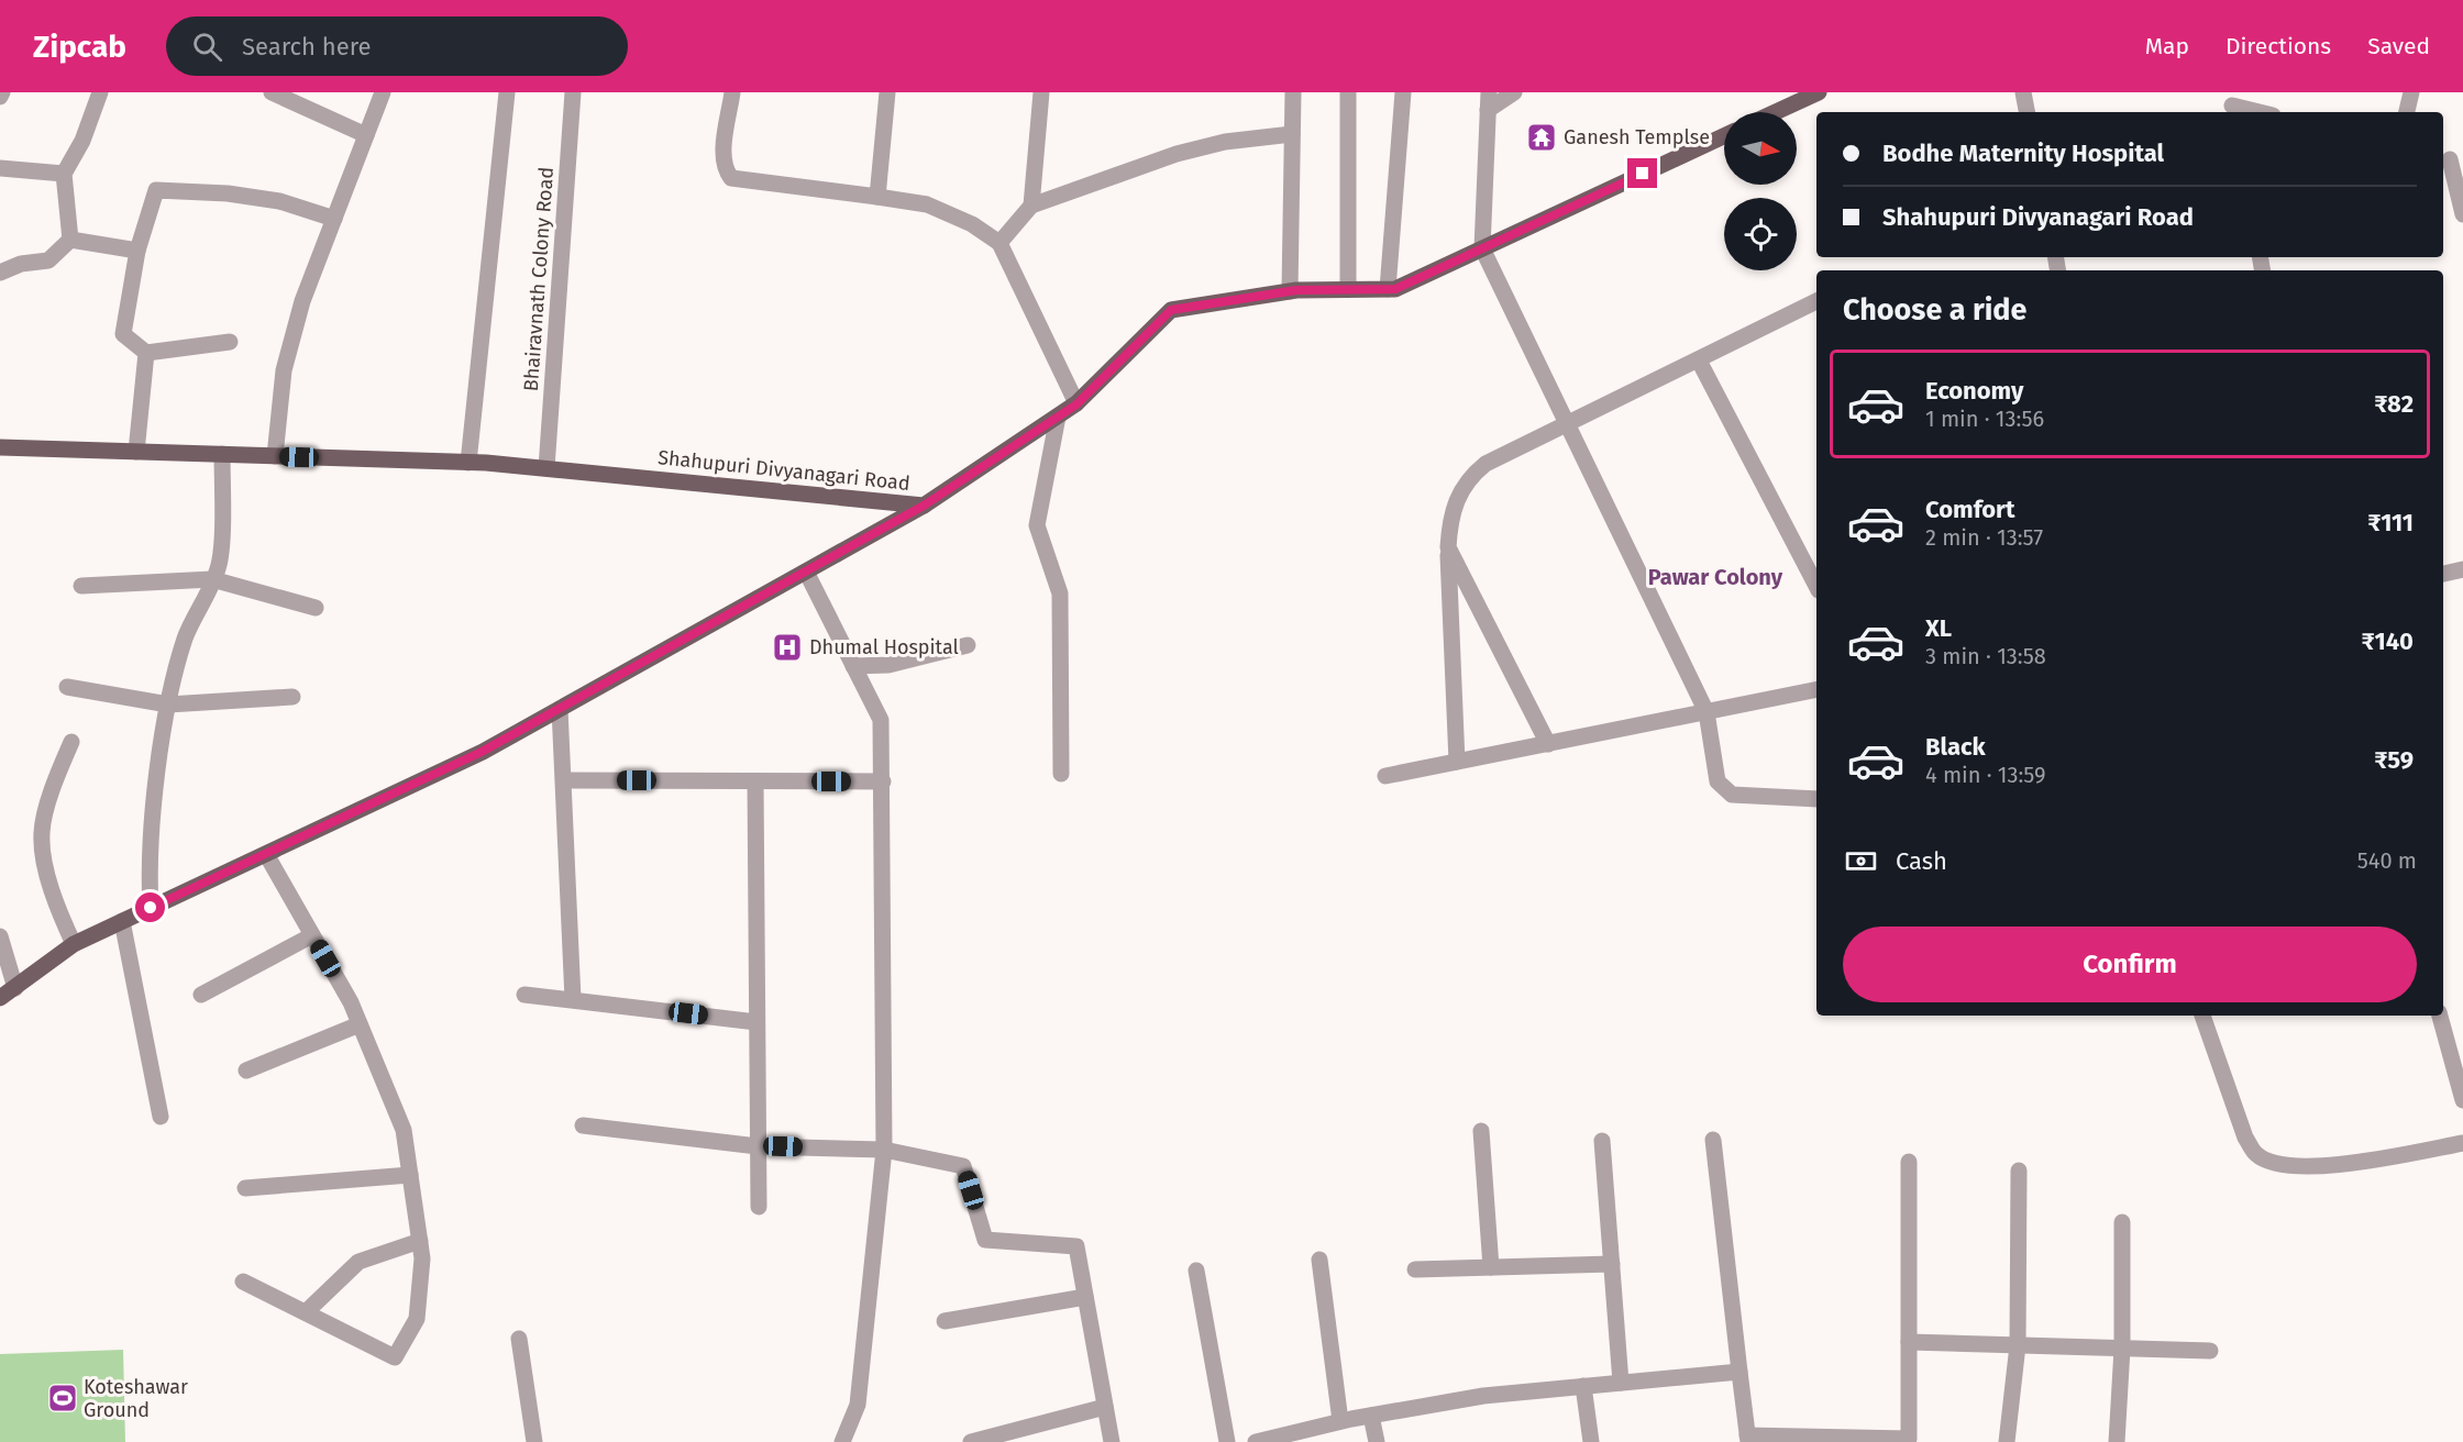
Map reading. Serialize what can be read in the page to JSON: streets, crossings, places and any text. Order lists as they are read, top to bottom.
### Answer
{
  "streets": {
    "main road": ["Shahupuri Divyanagari Road"],
    "street": ["Bhairavnath Colony Road"]
  },
  "crossings": [
    ["Bhairavnath Colony Road", "Shahupuri Divyanagari Road"]
  ],
  "districts": ["Pawar Colony"],
  "places": {
    "temple": ["Ganesh Templse"],
    "hospital": ["Dhumal Hospital"],
    "sports": ["Koteshawar Ground"]
  },
  "north": "right",
  "page": {
    "header": "Zipcab",
    "search": "Search here",
    "nav": ["Map", "Directions", "Saved"],
    "banner": ["Bodhe Maternity Hospital", "Shahupuri Divyanagari Road"],
    "heading": "Choose a ride",
    "list": [
      {
        "name": "Economy",
        "note": "1 min · 13:56",
        "value": "₹82"
      },
      {
        "name": "Comfort",
        "note": "2 min · 13:57",
        "value": "₹111"
      },
      {
        "name": "XL",
        "note": "3 min · 13:58",
        "value": "₹140"
      },
      {
        "name": "Black",
        "note": "4 min · 13:59",
        "value": "₹59"
      }
    ],
    "pay": ["Cash", "540 m"],
    "buttons": "Confirm"
  }
}
